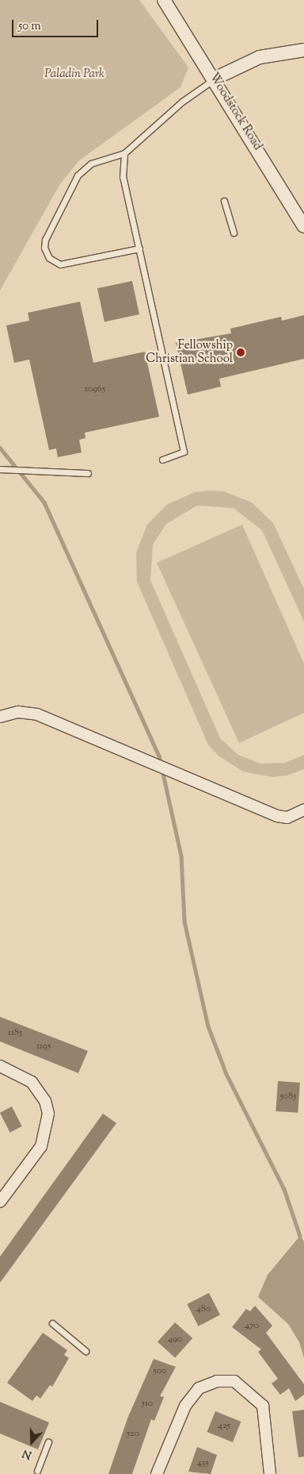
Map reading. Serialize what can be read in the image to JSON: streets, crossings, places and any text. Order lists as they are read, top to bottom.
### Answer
{
  "streets": {
    "street": ["Woodstock Road"]
  },
  "parks": ["Paladin Park"],
  "places": ["Fellowship Christian School"],
  "house_numbers": [
    "10965",
    "1185",
    "1195",
    "5085",
    "480",
    "470",
    "490",
    "500",
    "510",
    "425",
    "520",
    "435"
  ],
  "scale_bar": "50 m",
  "north": "bottom"
}
